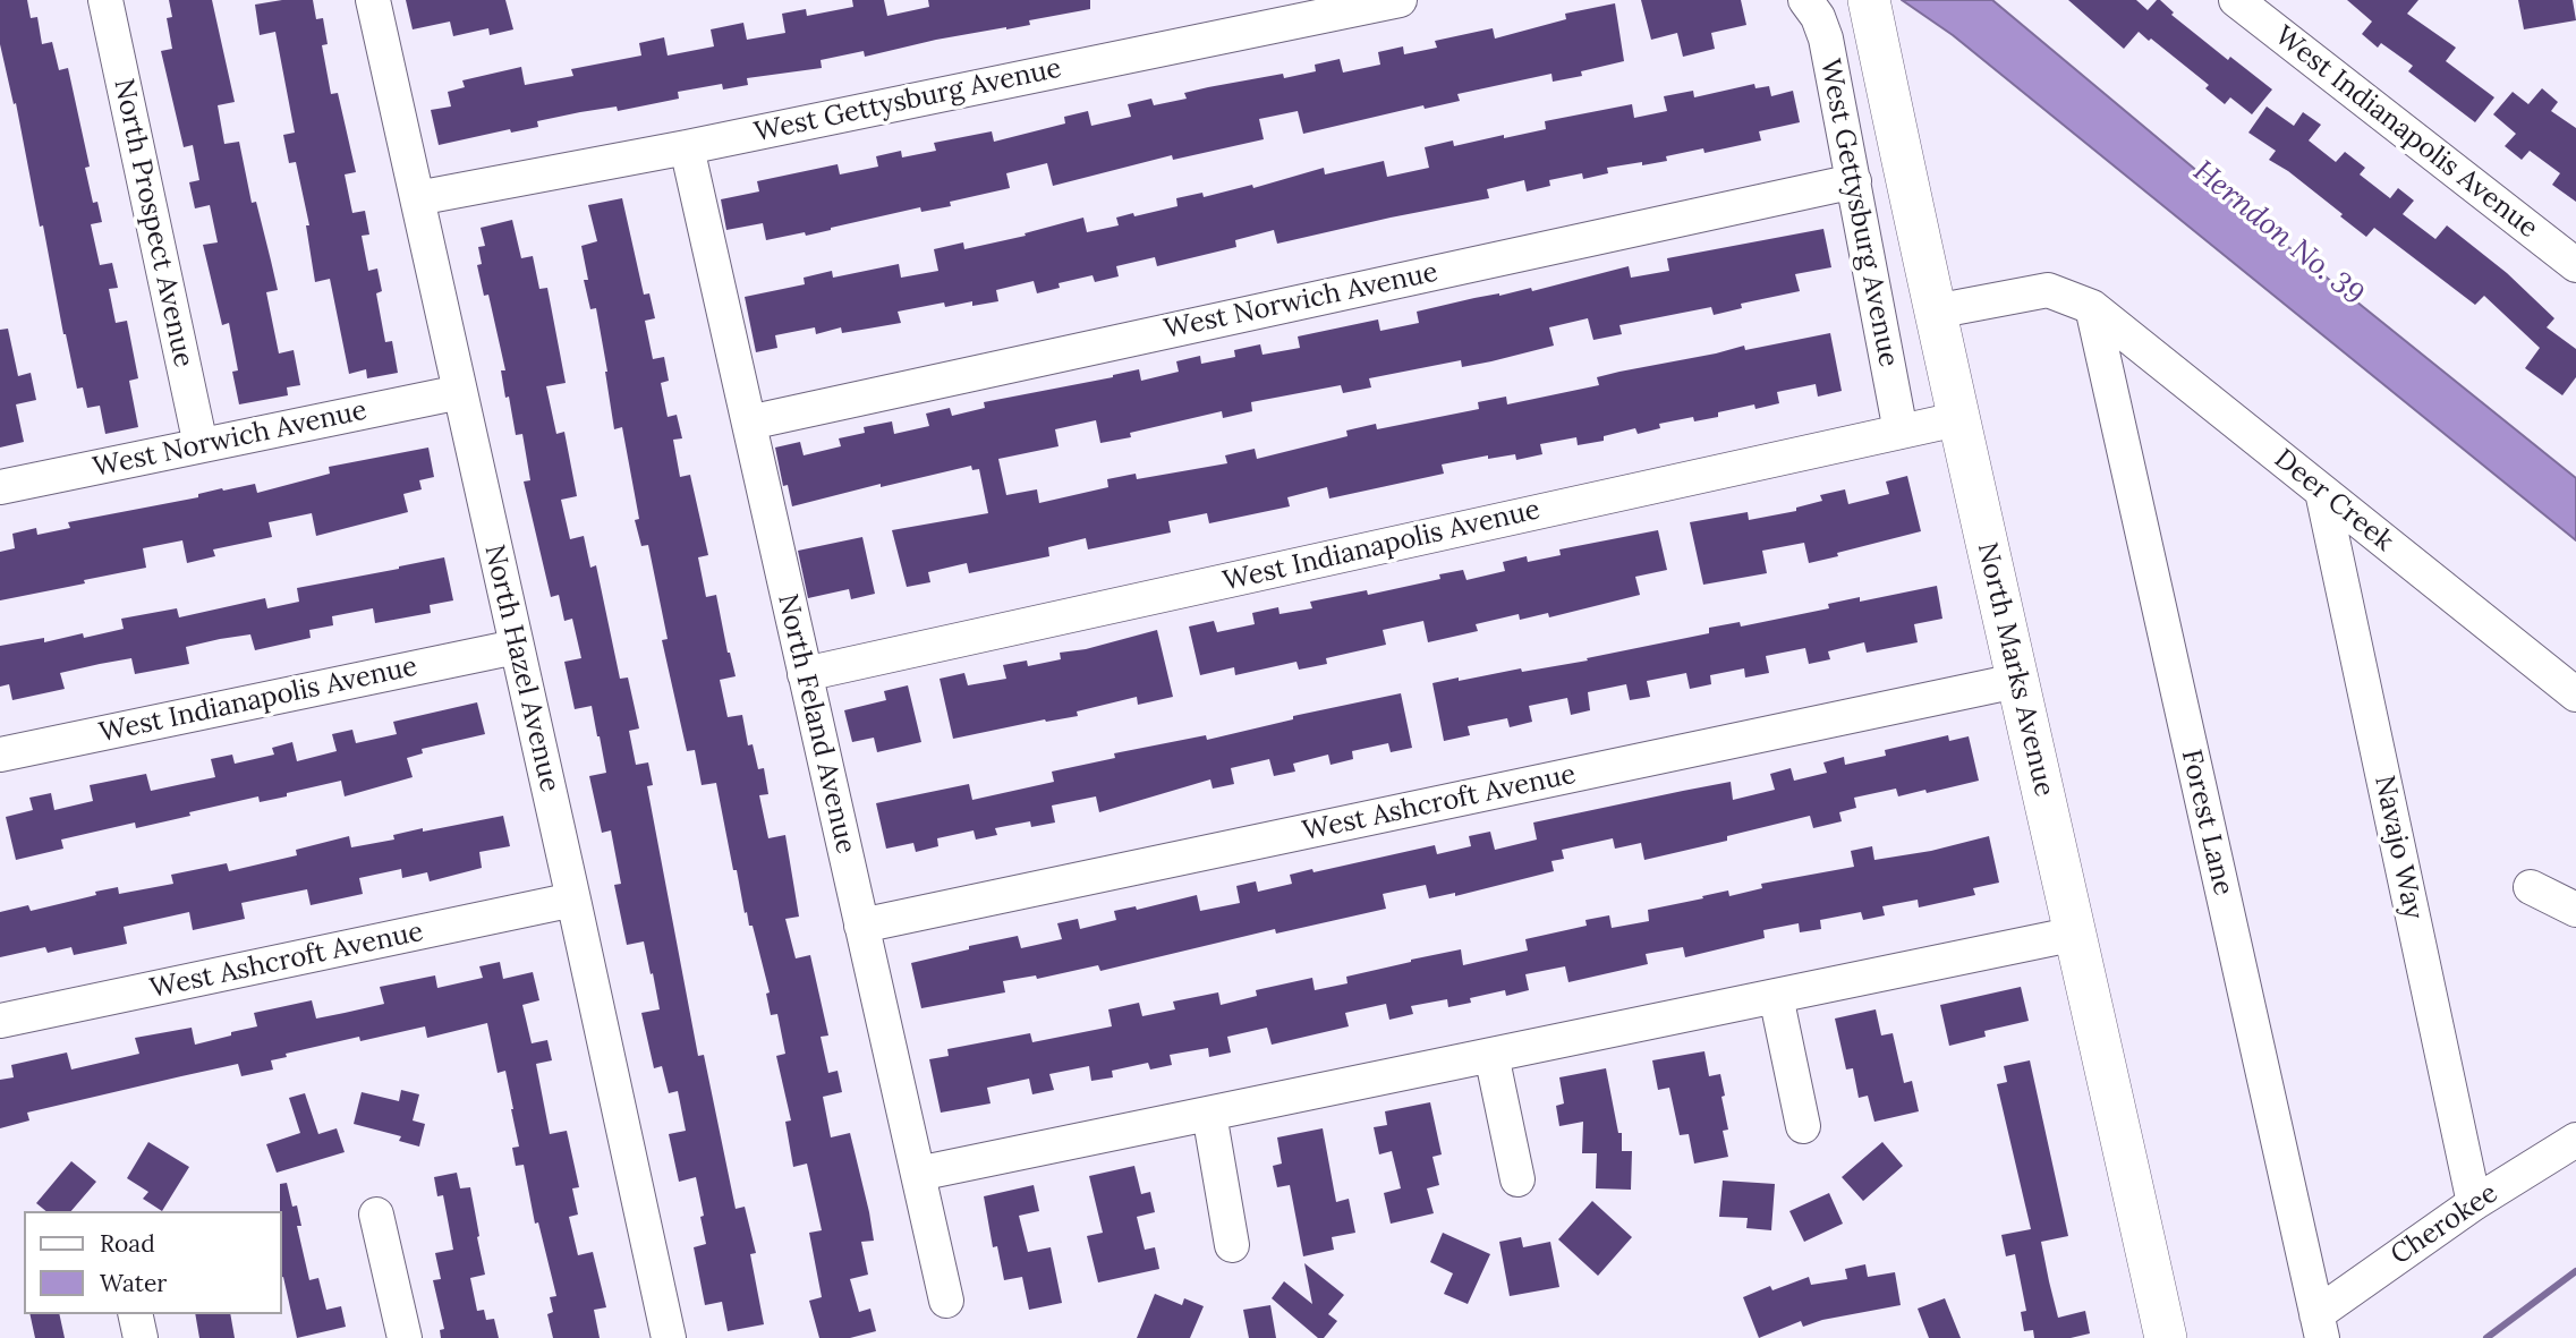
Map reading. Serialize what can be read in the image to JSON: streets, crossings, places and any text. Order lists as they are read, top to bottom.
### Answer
{
  "streets": {
    "main road": ["North Marks Avenue"],
    "street": [
      "West Gettysburg Avenue",
      "West Indianapolis Avenue",
      "North Prospect Avenue",
      "West Norwich Avenue",
      "Deer Creek",
      "North Hazel Avenue",
      "North Feland Avenue",
      "West Ashcroft Avenue",
      "Forest Lane",
      "Navajo Way",
      "Cherokee"
    ]
  },
  "crossings": [
    ["West Gettysburg Avenue", "West Indianapolis Avenue"],
    ["West Gettysburg Avenue", "West Norwich Avenue"],
    ["West Gettysburg Avenue", "North Hazel Avenue"],
    ["West Gettysburg Avenue", "North Feland Avenue"],
    ["West Indianapolis Avenue", "North Hazel Avenue"],
    ["West Indianapolis Avenue", "North Marks Avenue"],
    ["West Indianapolis Avenue", "North Feland Avenue"],
    ["North Prospect Avenue", "West Norwich Avenue"],
    ["West Norwich Avenue", "North Hazel Avenue"],
    ["West Norwich Avenue", "North Feland Avenue"],
    ["Deer Creek", "North Marks Avenue"],
    ["Deer Creek", "Forest Lane"],
    ["Deer Creek", "Navajo Way"],
    ["North Hazel Avenue", "West Ashcroft Avenue"],
    ["North Marks Avenue", "West Ashcroft Avenue"],
    ["North Feland Avenue", "West Ashcroft Avenue"],
    ["Forest Lane", "Cherokee"],
    ["Navajo Way", "Cherokee"]
  ],
  "water": ["Herndon No. 39"],
  "legend": ["Road", "Water"]
}
